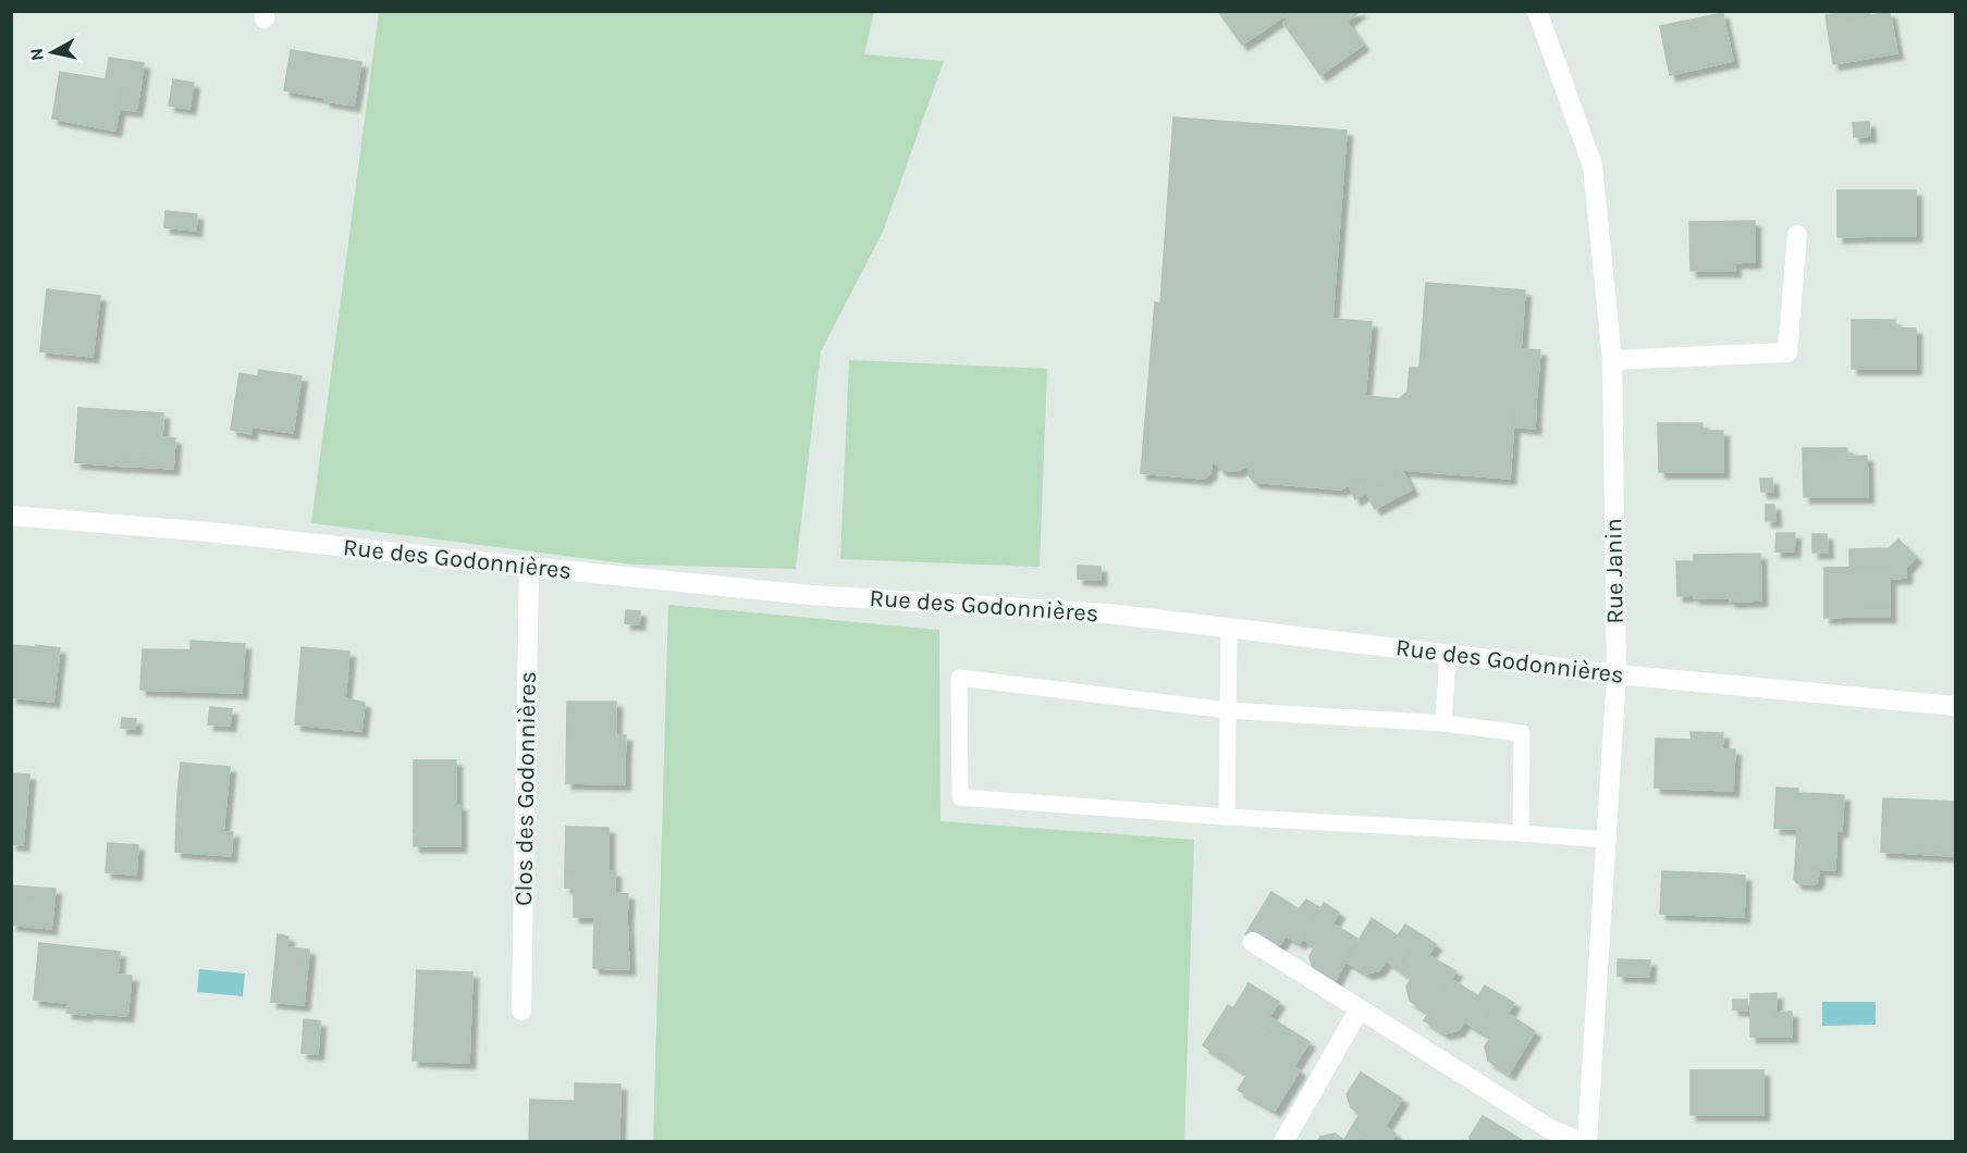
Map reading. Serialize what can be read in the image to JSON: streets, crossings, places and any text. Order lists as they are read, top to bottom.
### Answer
{
  "streets": {
    "street": ["Rue des Godonnières", "Rue Janin", "Clos des Godonnières"]
  },
  "crossings": [
    ["Rue des Godonnières", "Rue Janin"],
    ["Rue des Godonnières", "Clos des Godonnières"]
  ],
  "north": "left"
}
